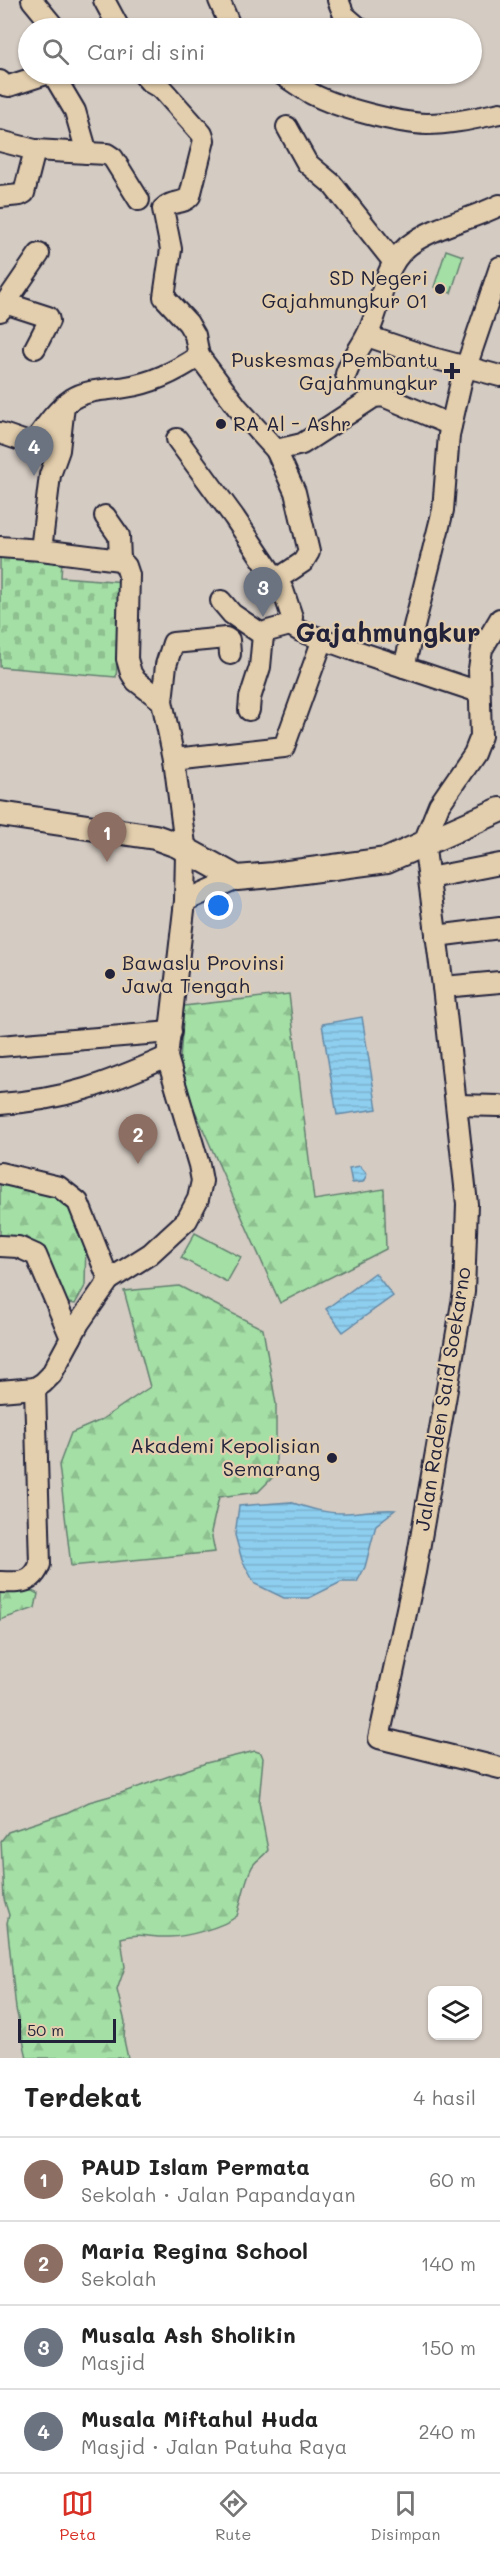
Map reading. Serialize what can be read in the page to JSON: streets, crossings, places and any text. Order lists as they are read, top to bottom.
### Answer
{
  "streets": {
    "street": ["Jalan Raden Said Soekarno"]
  },
  "districts": ["Gajahmungkur"],
  "places": {
    "other": [
      "SD Negeri Gajahmungkur 01",
      "RA Al - Ashr",
      "Bawaslu Provinsi Jawa Tengah",
      "Akademi Kepolisian Semarang"
    ],
    "health": ["Puskesmas Pembantu Gajahmungkur"]
  },
  "scale_bar": "50 m",
  "page": {
    "search": "Cari di sini",
    "pins": [
      "4",
      "3",
      "1",
      "2"
    ],
    "scale": "50 m",
    "heading": ["Terdekat", "4 hasil"],
    "list": [
      {
        "mark": "1",
        "name": "PAUD Islam Permata",
        "note": "Sekolah · Jalan Papandayan",
        "value": "60 m"
      },
      {
        "mark": "2",
        "name": "Maria Regina School",
        "note": "Sekolah",
        "value": "140 m"
      },
      {
        "mark": "3",
        "name": "Musala Ash Sholikin",
        "note": "Masjid",
        "value": "150 m"
      },
      {
        "mark": "4",
        "name": "Musala Miftahul Huda",
        "note": "Masjid · Jalan Patuha Raya",
        "value": "240 m"
      }
    ],
    "nav": ["Peta", "Rute", "Disimpan"]
  }
}
